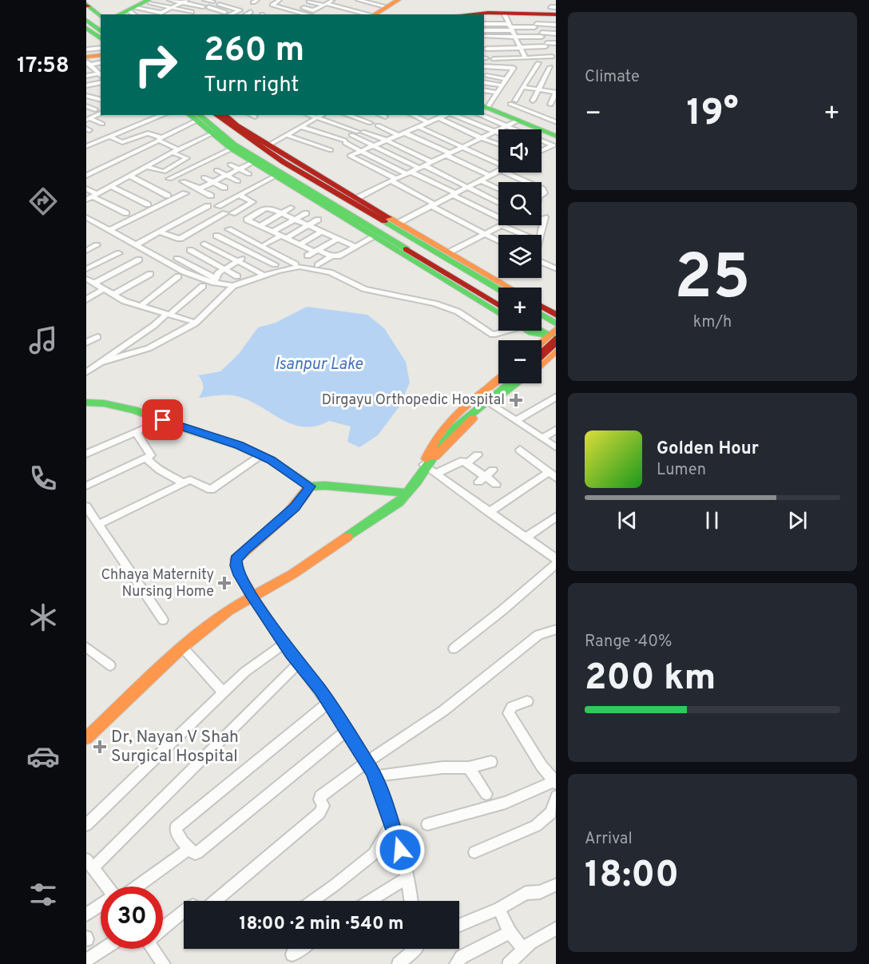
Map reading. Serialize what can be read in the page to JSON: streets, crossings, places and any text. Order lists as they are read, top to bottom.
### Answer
{
  "water": ["Isanpur Lake"],
  "places": {
    "health": ["Dirgayu Orthopedic Hospital", "Chhaya Maternity Nursing Home", "Dr, Nayan V Shah Surgical Hospital"]
  },
  "page": {
    "tabs": "17:58",
    "tile": [
      "Climate",
      ["25", "km/h"],
      ["Range · 40%", "200 km"],
      ["Arrival", "18:00"]
    ],
    "turn": ["260 m", "Turn right"],
    "heat": ["−", "19°", "+"],
    "map_buttons": ["+", "−"],
    "song": ["Golden Hour", "Lumen"],
    "limit": "30",
    "trip": "18:00 · 2 min · 540 m"
  }
}
